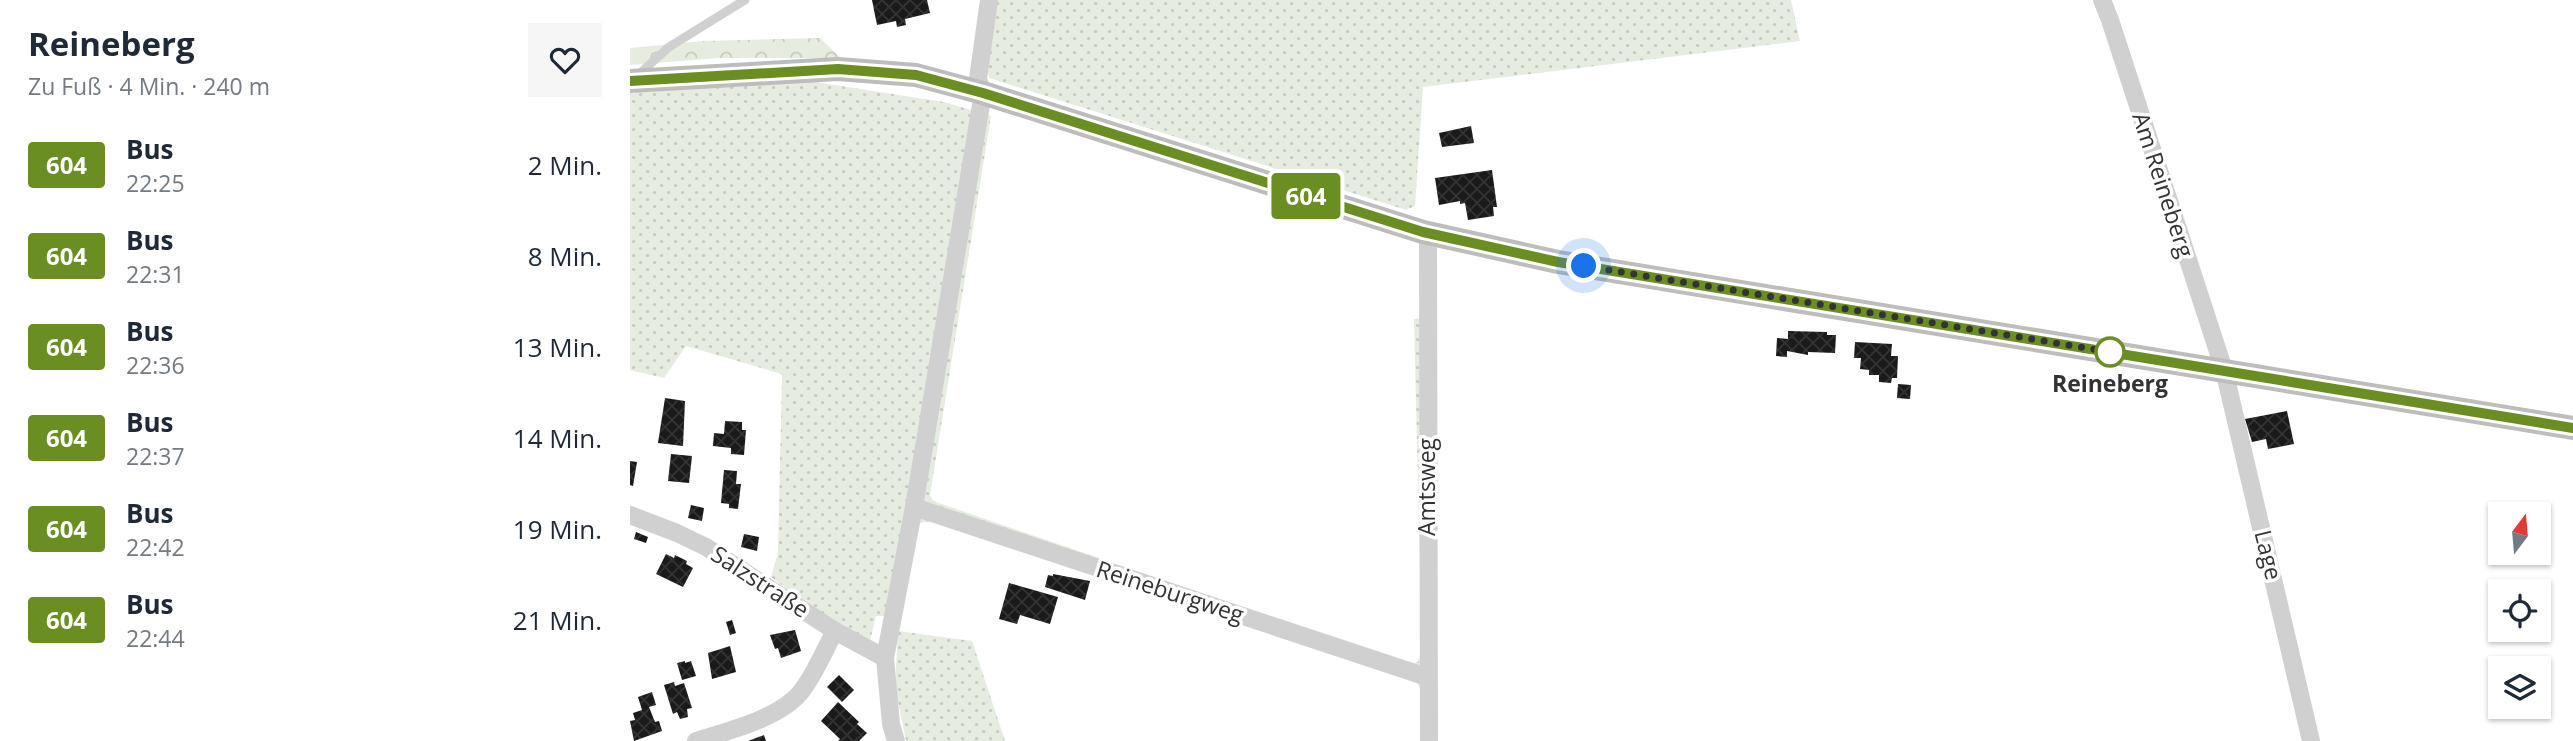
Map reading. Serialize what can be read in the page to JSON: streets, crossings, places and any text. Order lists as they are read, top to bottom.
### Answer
{
  "streets": {
    "street": [
      "Am Reineberg",
      "Amtsweg",
      "Lage",
      "Salzstraße",
      "Reineburgweg"
    ]
  },
  "crossings": [
    ["Am Reineberg", "Lage"],
    ["Amtsweg", "Reineburgweg"]
  ],
  "places": ["Reineberg"],
  "lines": ["bus line 604"],
  "north": "top",
  "page": {
    "heading": ["Reineberg", "Zu Fuß · 4 Min. · 240 m"],
    "on_map": "604",
    "list": [
      {
        "mark": "604",
        "name": "Bus",
        "note": "22:25",
        "value": "2 Min."
      },
      {
        "mark": "604",
        "name": "Bus",
        "note": "22:31",
        "value": "8 Min."
      },
      {
        "mark": "604",
        "name": "Bus",
        "note": "22:36",
        "value": "13 Min."
      },
      {
        "mark": "604",
        "name": "Bus",
        "note": "22:37",
        "value": "14 Min."
      },
      {
        "mark": "604",
        "name": "Bus",
        "note": "22:42",
        "value": "19 Min."
      },
      {
        "mark": "604",
        "name": "Bus",
        "note": "22:44",
        "value": "21 Min."
      }
    ]
  }
}
